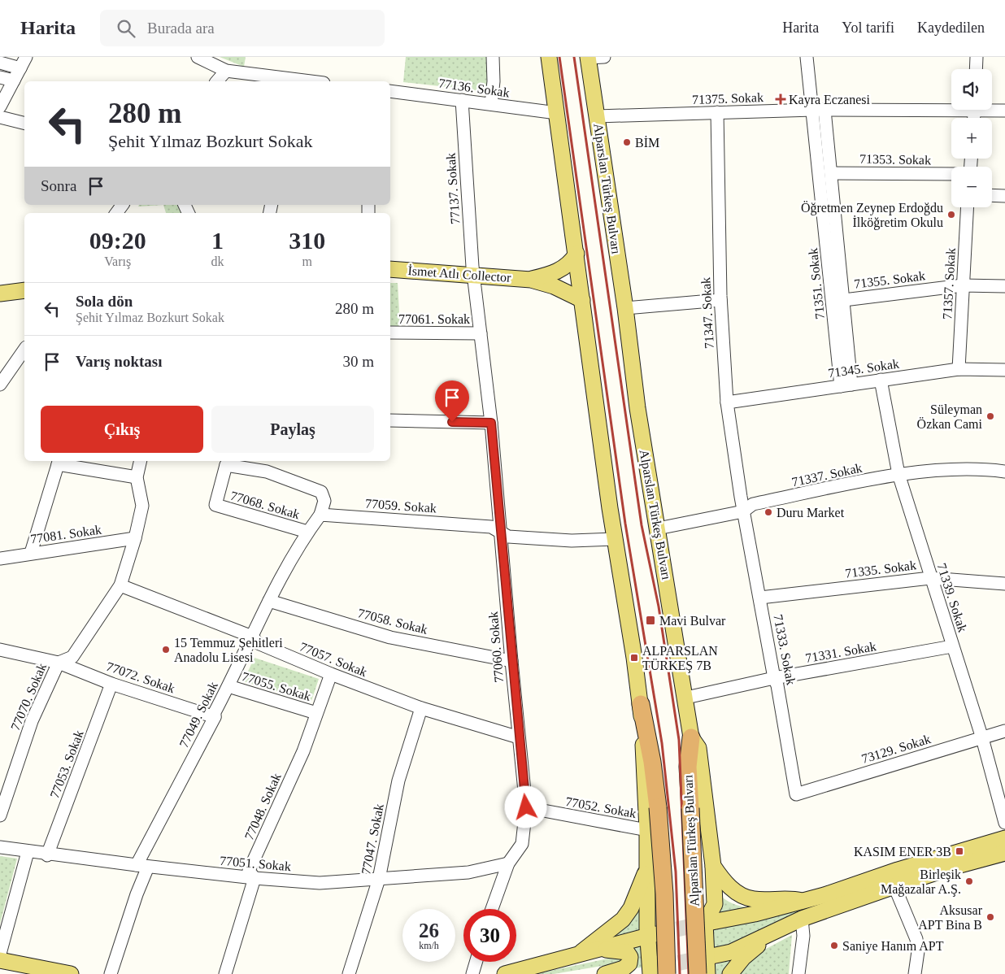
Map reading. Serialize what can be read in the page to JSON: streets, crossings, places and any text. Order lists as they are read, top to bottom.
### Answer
{
  "streets": {
    "highway": ["Alparslan Türkeş Bulvarı"],
    "main road": ["İsmet Atlı Collector"],
    "street": [
      "77136. Sokak",
      "71375. Sokak",
      "71353. Sokak",
      "77137. Sokak",
      "71355. Sokak",
      "71351. Sokak",
      "71357. Sokak",
      "71347. Sokak",
      "77061. Sokak",
      "71345. Sokak",
      "71337. Sokak",
      "77068. Sokak",
      "77059. Sokak",
      "77081. Sokak",
      "71335. Sokak",
      "71339. Sokak",
      "77058. Sokak",
      "77060. Sokak",
      "71333. Sokak",
      "71331. Sokak",
      "77057. Sokak",
      "77072. Sokak",
      "77055. Sokak",
      "77070. Sokak",
      "77049. Sokak",
      "73129. Sokak",
      "77053. Sokak",
      "77048. Sokak",
      "77052. Sokak",
      "77047. Sokak",
      "77051. Sokak"
    ]
  },
  "crossings": [
    ["77136. Sokak", "77137. Sokak"],
    ["71375. Sokak", "Alparslan Türkeş Bulvarı"],
    ["71375. Sokak", "71351. Sokak"],
    ["71375. Sokak", "71347. Sokak"],
    ["71353. Sokak", "71351. Sokak"],
    ["77137. Sokak", "İsmet Atlı Collector"],
    ["77137. Sokak", "77061. Sokak"],
    ["77137. Sokak", "77060. Sokak"],
    ["Alparslan Türkeş Bulvarı", "71337. Sokak"],
    ["Alparslan Türkeş Bulvarı", "71331. Sokak"],
    ["71355. Sokak", "71351. Sokak"],
    ["71355. Sokak", "71357. Sokak"],
    ["71351. Sokak", "71345. Sokak"],
    ["71357. Sokak", "71345. Sokak"],
    ["71347. Sokak", "71345. Sokak"],
    ["71347. Sokak", "71337. Sokak"],
    ["71347. Sokak", "71333. Sokak"],
    ["77061. Sokak", "77060. Sokak"],
    ["71345. Sokak", "71339. Sokak"],
    ["71337. Sokak", "71339. Sokak"],
    ["71337. Sokak", "71333. Sokak"],
    ["77068. Sokak", "77049. Sokak"],
    ["77059. Sokak", "77060. Sokak"],
    ["77081. Sokak", "77070. Sokak"],
    ["71335. Sokak", "71339. Sokak"],
    ["71335. Sokak", "71333. Sokak"],
    ["71339. Sokak", "71331. Sokak"],
    ["71339. Sokak", "73129. Sokak"],
    ["77058. Sokak", "77060. Sokak"],
    ["77058. Sokak", "77049. Sokak"],
    ["77060. Sokak", "77057. Sokak"],
    ["77060. Sokak", "77052. Sokak"],
    ["77060. Sokak", "77051. Sokak"],
    ["71333. Sokak", "71331. Sokak"],
    ["71333. Sokak", "73129. Sokak"],
    ["77057. Sokak", "77070. Sokak"],
    ["77057. Sokak", "77049. Sokak"],
    ["77057. Sokak", "77048. Sokak"],
    ["77057. Sokak", "77047. Sokak"],
    ["77072. Sokak", "77070. Sokak"],
    ["77072. Sokak", "77049. Sokak"],
    ["77072. Sokak", "77053. Sokak"],
    ["77055. Sokak", "77049. Sokak"],
    ["77055. Sokak", "77048. Sokak"],
    ["77049. Sokak", "77051. Sokak"],
    ["77053. Sokak", "77051. Sokak"],
    ["77048. Sokak", "77051. Sokak"],
    ["77047. Sokak", "77051. Sokak"]
  ],
  "places": {
    "health": ["Kayra Eczanesi"],
    "other": [
      "BİM",
      "Öğretmen Zeynep Erdoğdu İlköğretim Okulu",
      "Süleyman Özkan Cami",
      "Duru Market",
      "15 Temmuz Şehitleri Anadolu Lisesi",
      "Birleşik Mağazalar A.Ş.",
      "Aksusar APT Bina B",
      "Saniye Hanım APT"
    ],
    "transit": ["Mavi Bulvar", "ALPARSLAN TÜRKEŞ 7B", "KASIM ENER 3B"]
  },
  "page": {
    "header": "Harita",
    "search": "Burada ara",
    "nav": ["Harita", "Yol tarifi", "Kaydedilen"],
    "map_buttons": ["+", "−"],
    "turn": ["280 m", "Şehit Yılmaz Bozkurt Sokak"],
    "then": "Sonra",
    "eta": [
      "09:20",
      "Varış",
      "1",
      "dk",
      "310",
      "m"
    ],
    "list": [
      {
        "name": "Sola dön",
        "note": "Şehit Yılmaz Bozkurt Sokak",
        "value": "280 m"
      },
      {
        "name": "Varış noktası",
        "value": "30 m"
      }
    ],
    "buttons": ["Çıkış", "Paylaş"],
    "speed": "26 km/h",
    "limit": "30"
  }
}
